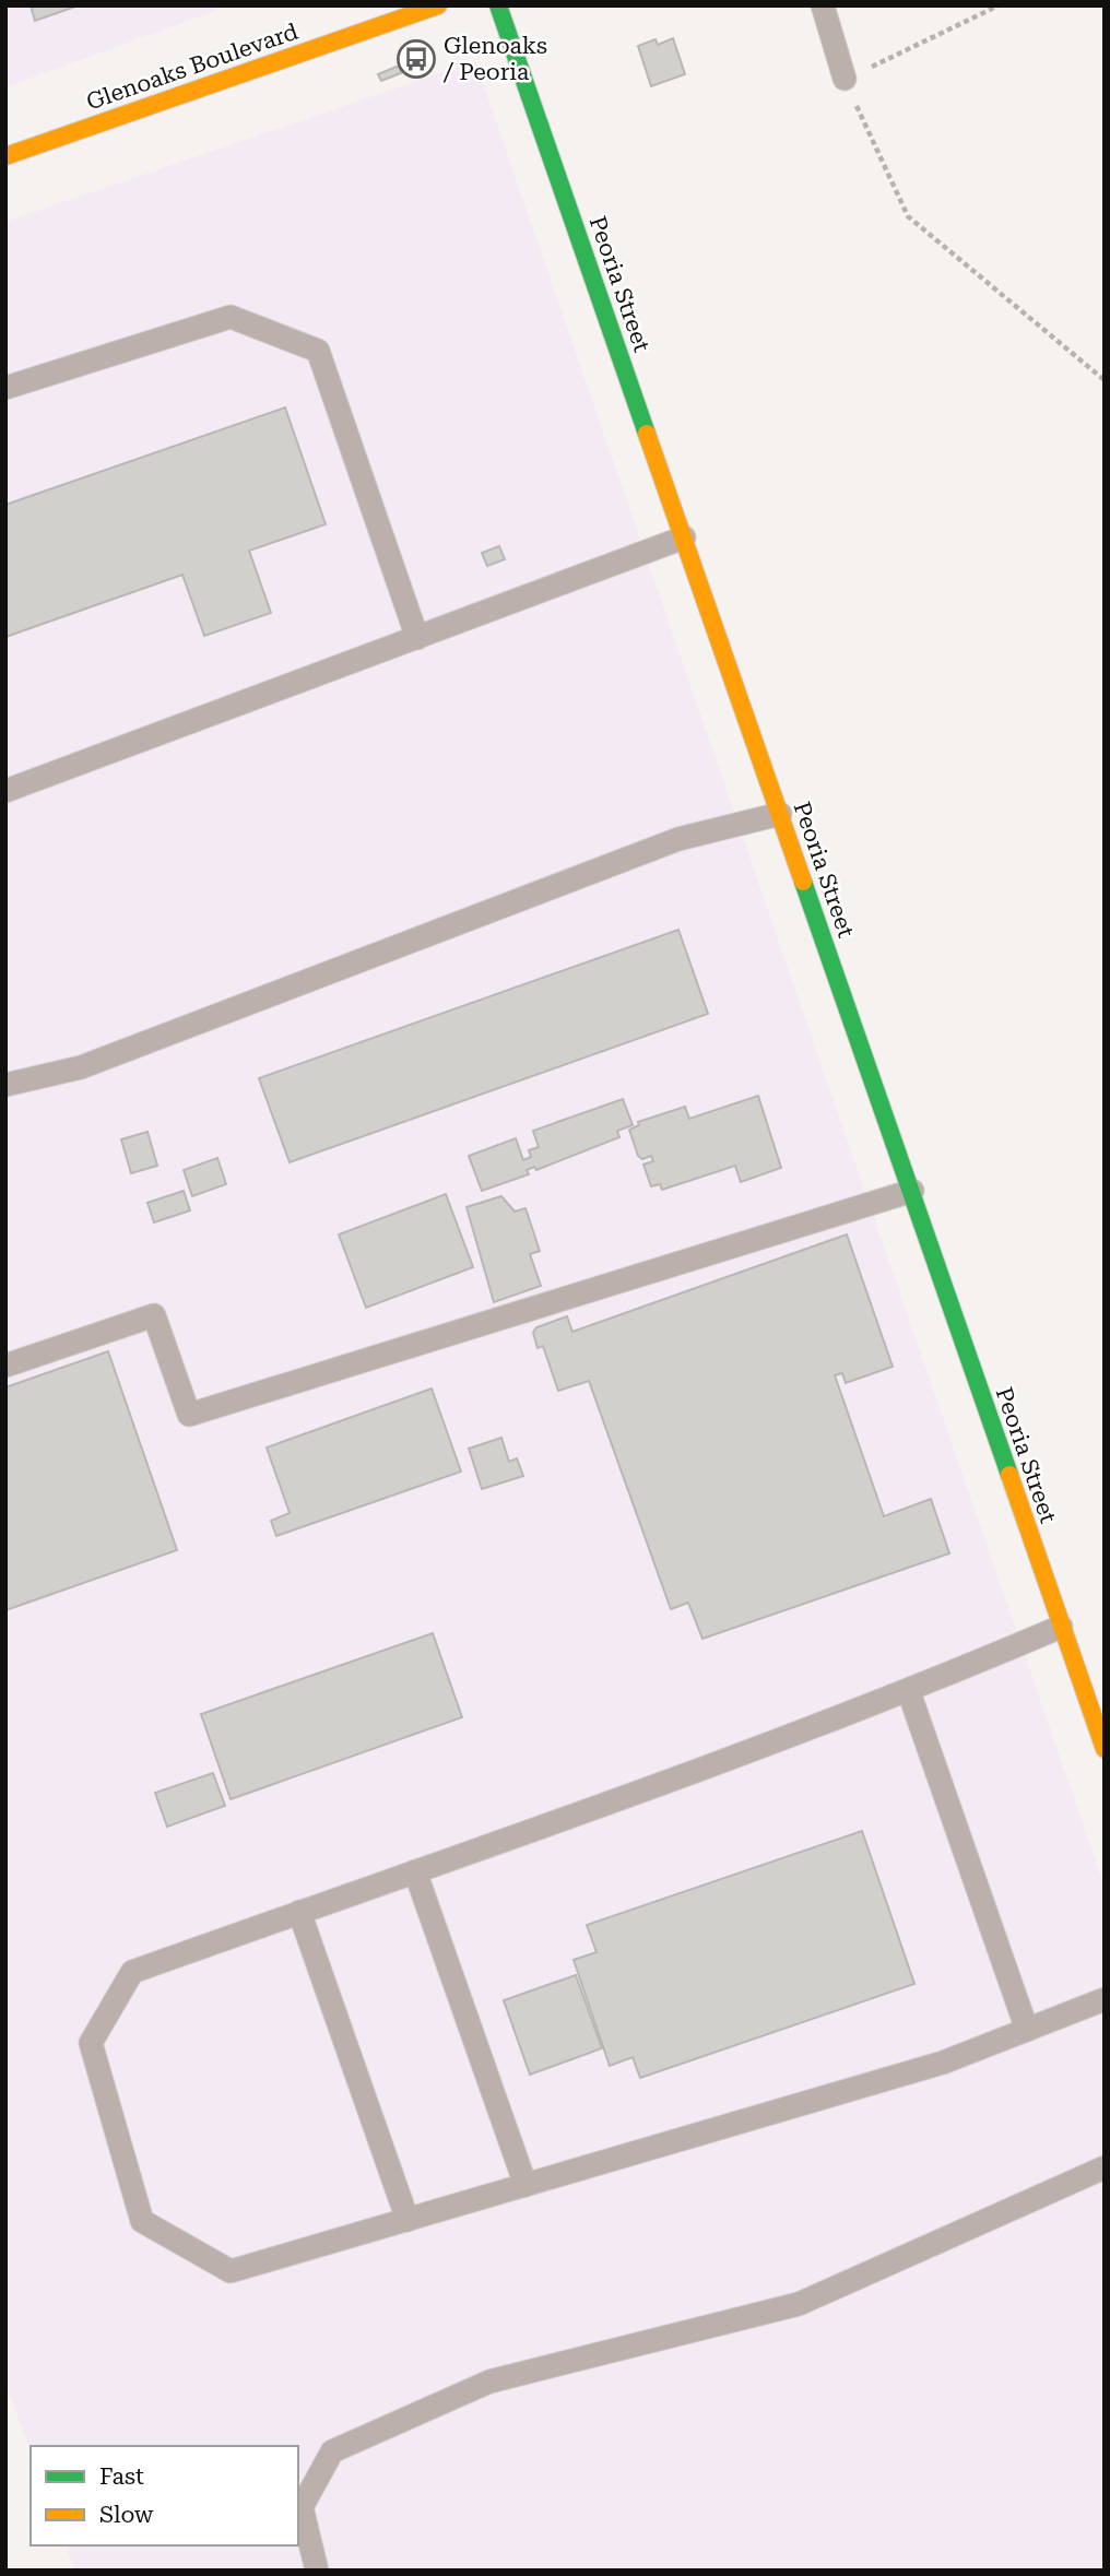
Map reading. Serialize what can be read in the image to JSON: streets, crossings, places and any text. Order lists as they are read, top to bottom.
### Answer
{
  "streets": {
    "street": ["Glenoaks Boulevard", "Peoria Street"]
  },
  "places": {
    "bus stop": ["Glenoaks / Peoria"]
  },
  "legend": ["Fast", "Slow"]
}
